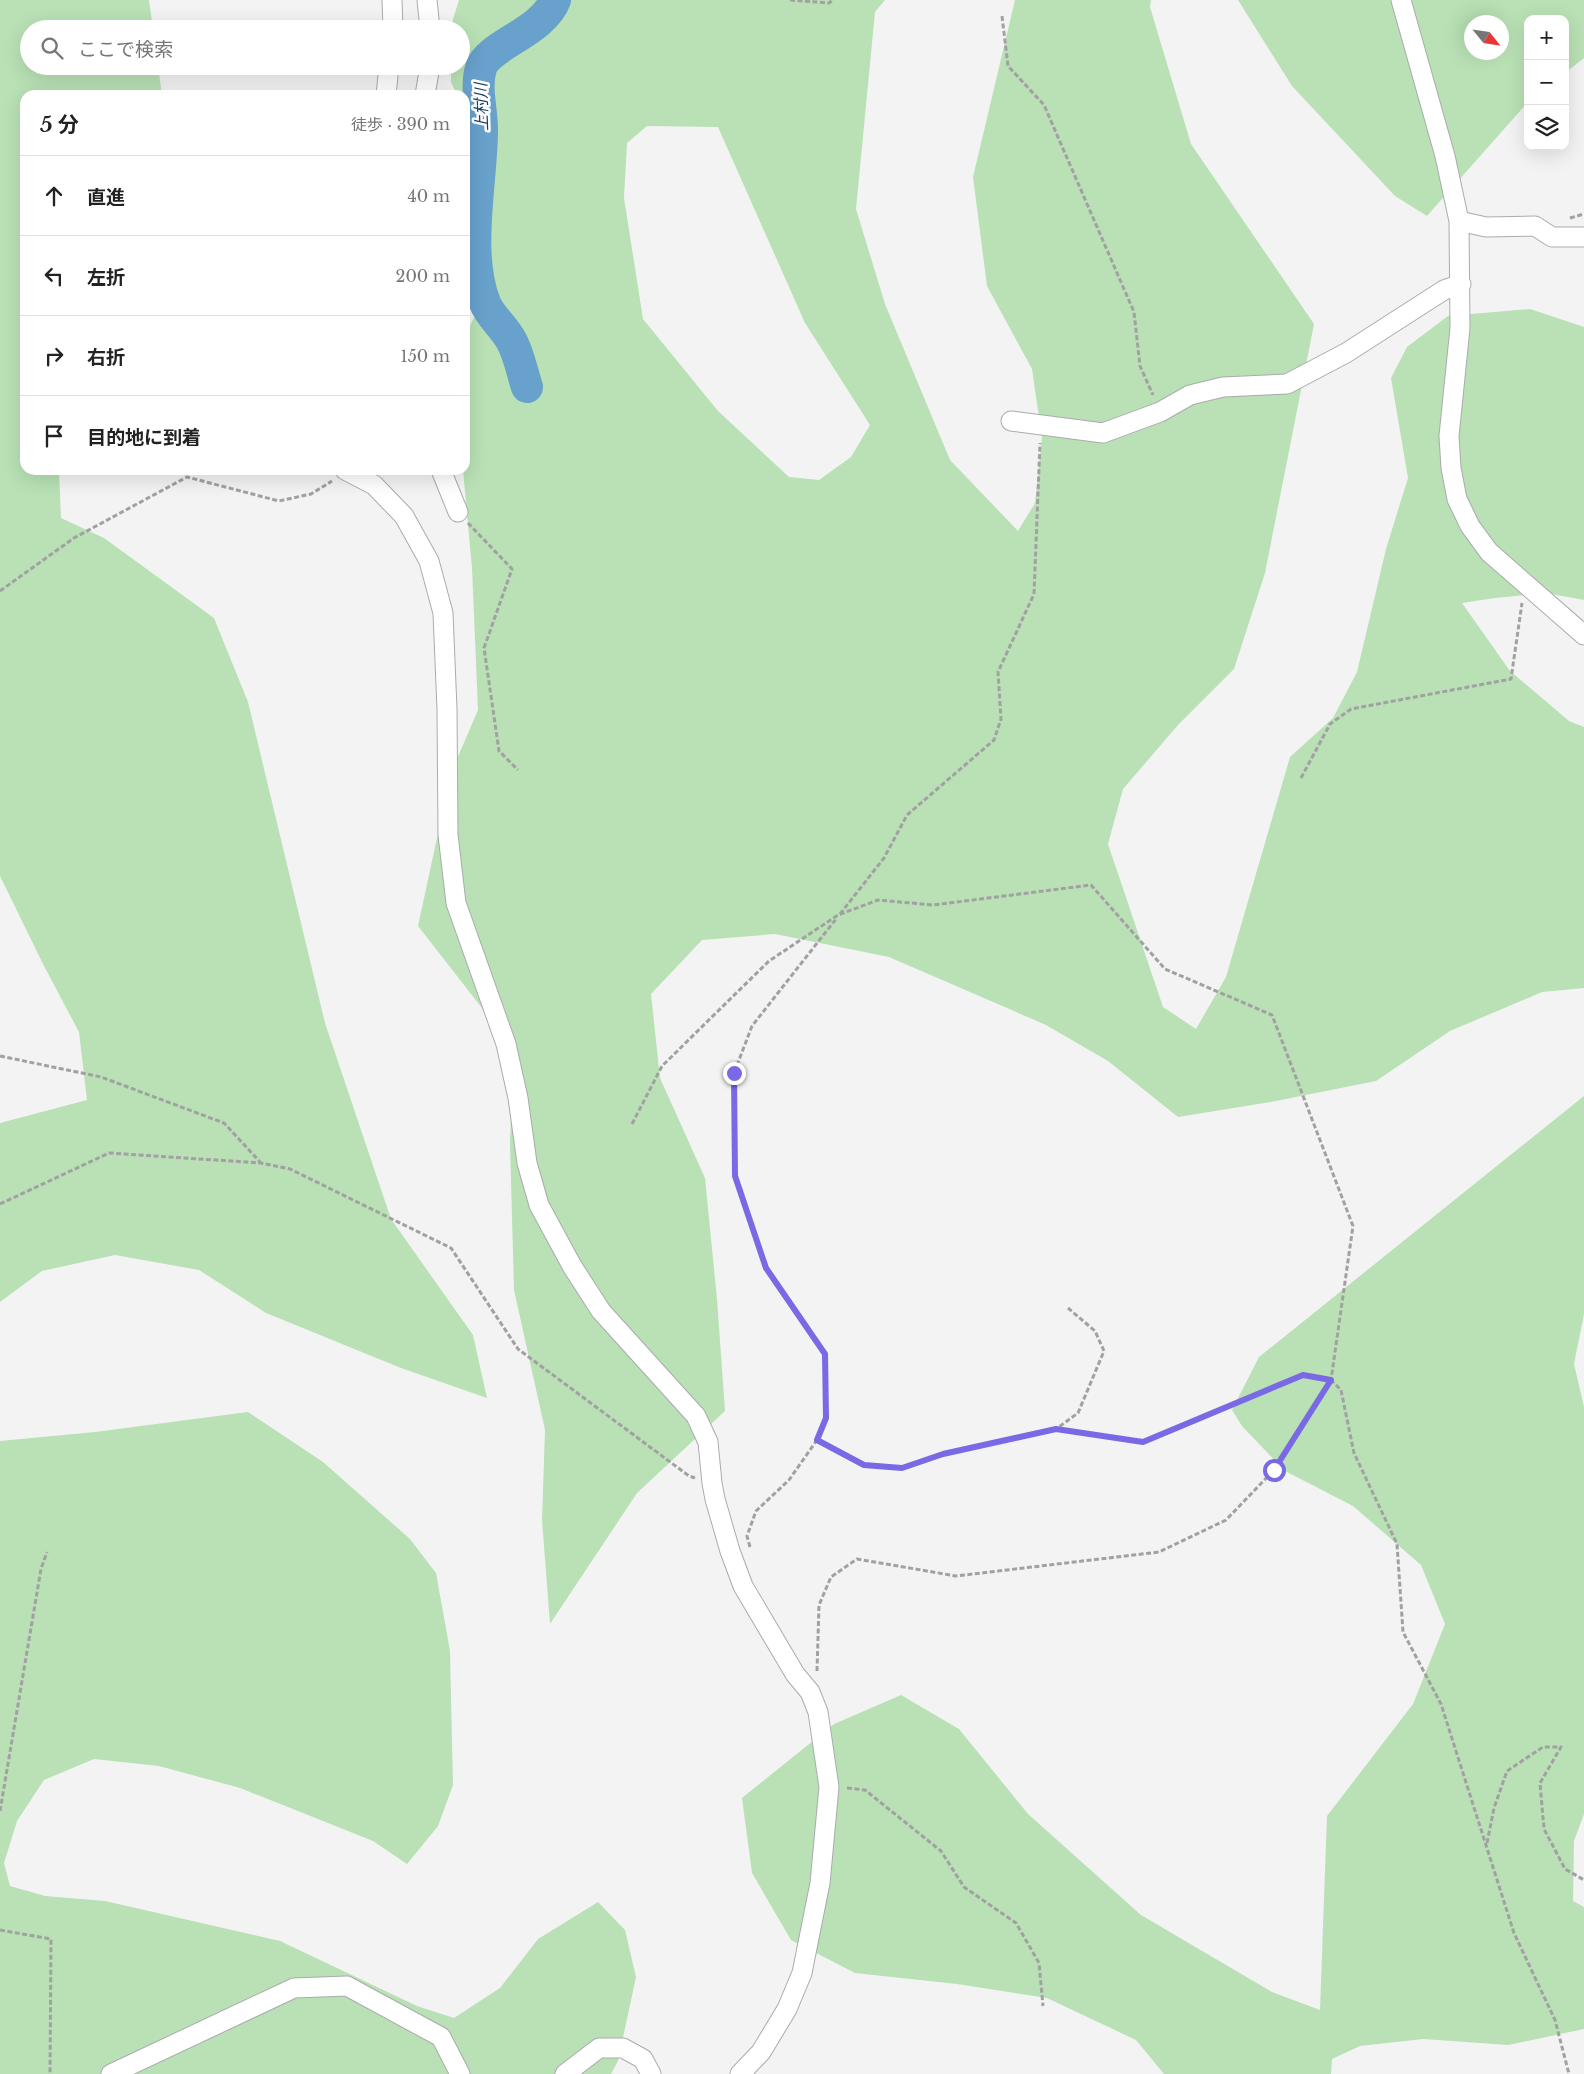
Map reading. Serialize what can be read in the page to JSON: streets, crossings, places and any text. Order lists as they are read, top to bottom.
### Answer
{
  "water": ["上村川"],
  "north": "bottom right",
  "page": {
    "map_buttons": ["+", "−"],
    "search": "ここで検索",
    "heading": ["5 分", "徒歩 · 390 m"],
    "list": [
      ["直進", "40 m"],
      ["左折", "200 m"],
      ["右折", "150 m"],
      "目的地に到着"
    ]
  }
}
